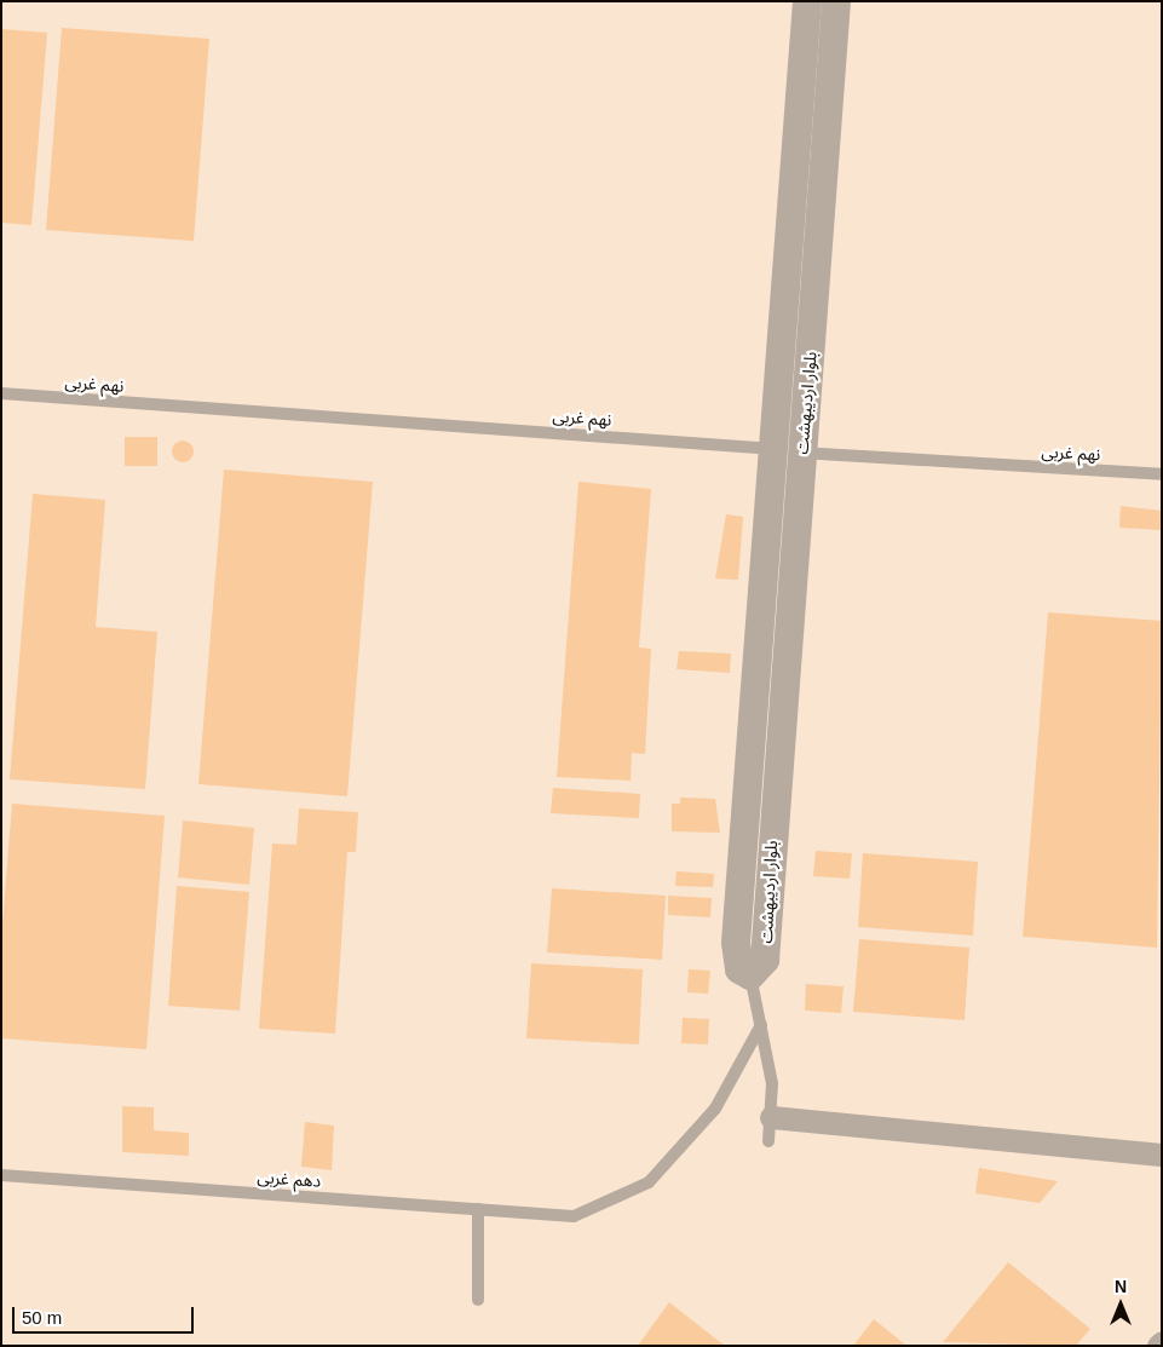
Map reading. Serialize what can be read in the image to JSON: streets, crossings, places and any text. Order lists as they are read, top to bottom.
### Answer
{
  "streets": {
    "street": ["بلوار اردیبهشت"],
    "lane": ["نهم غربی", "دهم غربی"]
  },
  "crossings": [
    ["نهم غربی", "بلوار اردیبهشت"]
  ],
  "scale_bar": "50 m",
  "north": "top"
}
